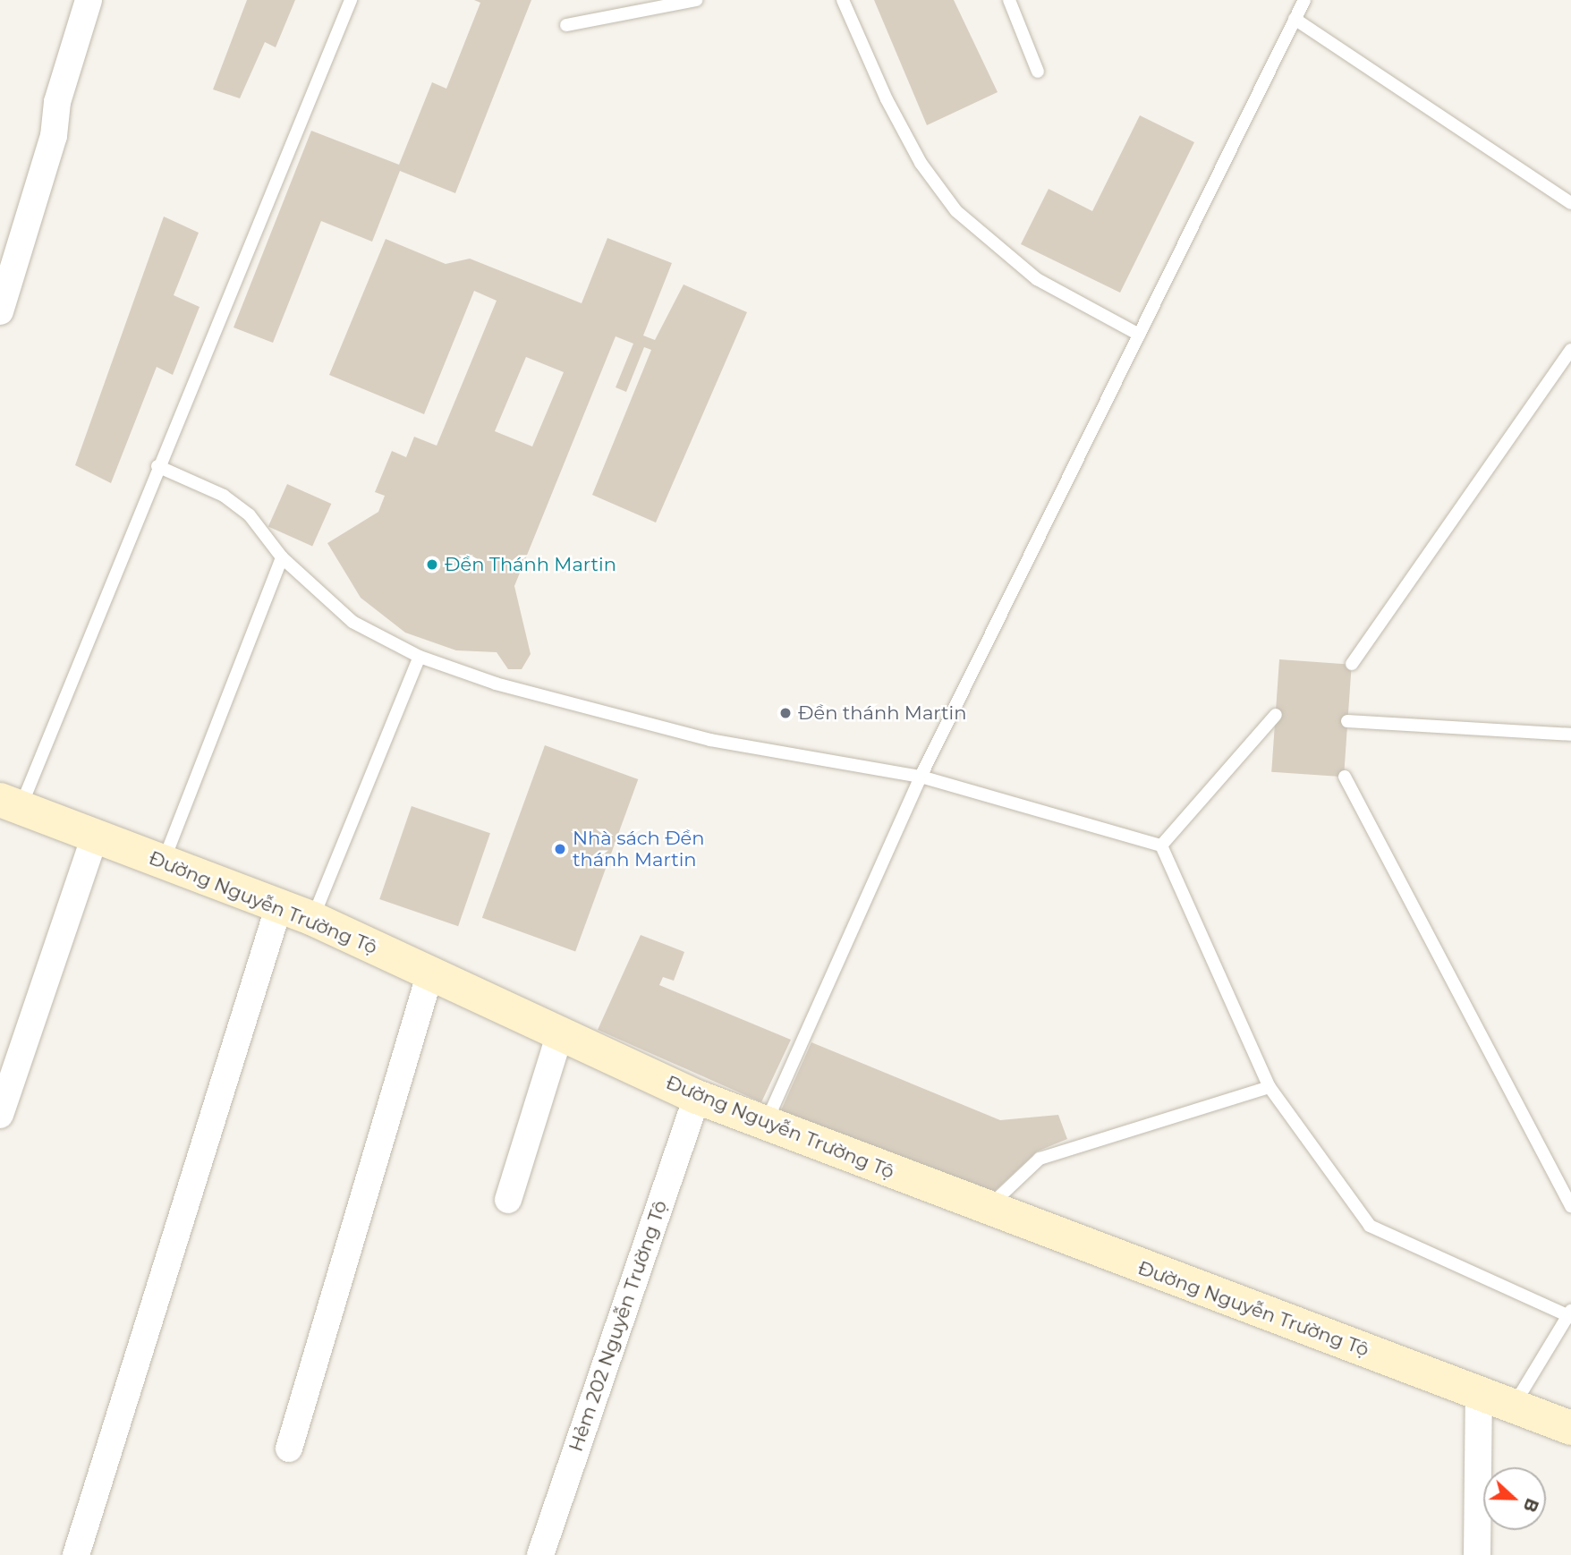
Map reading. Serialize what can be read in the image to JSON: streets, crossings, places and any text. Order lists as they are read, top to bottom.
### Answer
{
  "streets": {
    "main road": ["Đường Nguyễn Trường Tộ"],
    "street": ["Hẻm 202 Nguyễn Trường Tộ"]
  },
  "crossings": [
    ["Đường Nguyễn Trường Tộ", "Hẻm 202 Nguyễn Trường Tộ"]
  ],
  "places": ["Đền Thánh Martin", "Đền thánh Martin", "Nhà sách Đền thánh Martin"],
  "north": "right"
}
